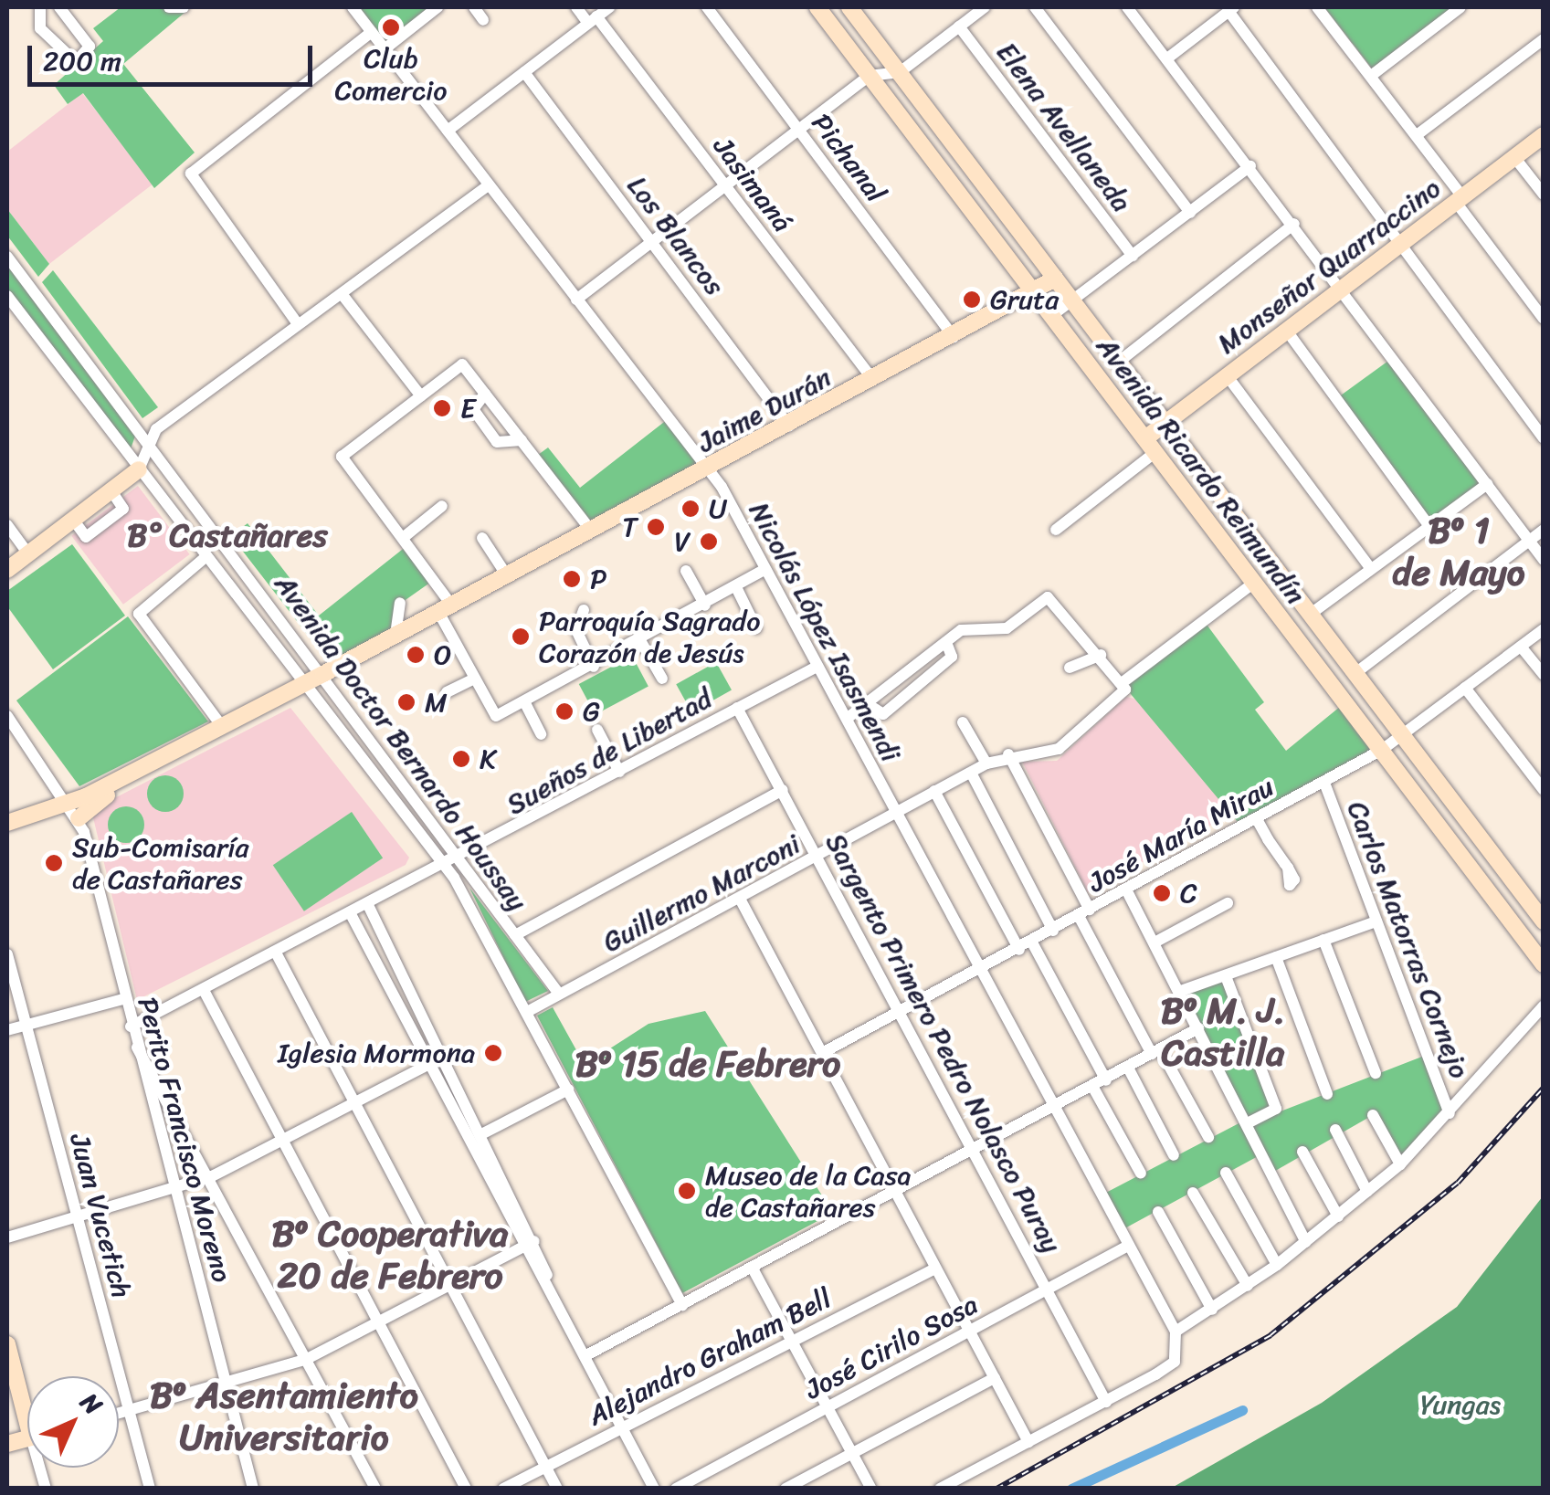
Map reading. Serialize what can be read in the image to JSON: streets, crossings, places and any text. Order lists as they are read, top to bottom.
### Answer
{
  "streets": {
    "street": [
      "Elena Avellaneda",
      "Pichanal",
      "Jasimaná",
      "Los Blancos",
      "Monseñor Quarraccino",
      "Jaime Durán",
      "Avenida Ricardo Reimundín",
      "Nicolás López Isasmendi",
      "Avenida Doctor Bernardo Houssay",
      "Sueños de Libertad",
      "José María Mirau",
      "Guillermo Marconi",
      "Carlos Matorras Cornejo",
      "Sargento Primero Pedro Nolasco Puray",
      "Perito Francisco Moreno",
      "Juan Vucetich",
      "José Cirilo Sosa",
      "Alejandro Graham Bell"
    ]
  },
  "crossings": [
    ["Pichanal", "Jaime Durán"],
    ["Jasimaná", "Jaime Durán"],
    ["Los Blancos", "Jaime Durán"],
    ["Monseñor Quarraccino", "Avenida Ricardo Reimundín"],
    ["Jaime Durán", "Avenida Ricardo Reimundín"],
    ["Jaime Durán", "Nicolás López Isasmendi"],
    ["Jaime Durán", "Avenida Doctor Bernardo Houssay"],
    ["Jaime Durán", "Perito Francisco Moreno"],
    ["Avenida Ricardo Reimundín", "José María Mirau"],
    ["Avenida Ricardo Reimundín", "Guillermo Marconi"],
    ["Nicolás López Isasmendi", "Sueños de Libertad"],
    ["Nicolás López Isasmendi", "José María Mirau"],
    ["Nicolás López Isasmendi", "Guillermo Marconi"],
    ["Nicolás López Isasmendi", "José Cirilo Sosa"],
    ["Avenida Doctor Bernardo Houssay", "Sueños de Libertad"],
    ["Avenida Doctor Bernardo Houssay", "Guillermo Marconi"],
    ["Sueños de Libertad", "Sargento Primero Pedro Nolasco Puray"],
    ["Sueños de Libertad", "Perito Francisco Moreno"],
    ["José María Mirau", "Carlos Matorras Cornejo"],
    ["José María Mirau", "Sargento Primero Pedro Nolasco Puray"],
    ["Guillermo Marconi", "Sargento Primero Pedro Nolasco Puray"],
    ["Sargento Primero Pedro Nolasco Puray", "José Cirilo Sosa"]
  ],
  "districts": [
    "Bº 1 de Mayo",
    "B° Castañares",
    "Bº M. J. Castilla",
    "Bº 15 de Febrero",
    "Bº Cooperativa 20 de Febrero",
    "Bº Asentamiento Universitario"
  ],
  "parks": ["Yungas"],
  "places": [
    "Club Comercio",
    "Gruta",
    "E",
    "U",
    "T",
    "V",
    "P",
    "Parroquía Sagrado Corazón de Jesús",
    "O",
    "M",
    "G",
    "K",
    "Sub-Comisaría de Castañares",
    "C",
    "Iglesia Mormona",
    "Museo de la Casa de Castañares"
  ],
  "scale_bar": "200 m",
  "north": "top right"
}
